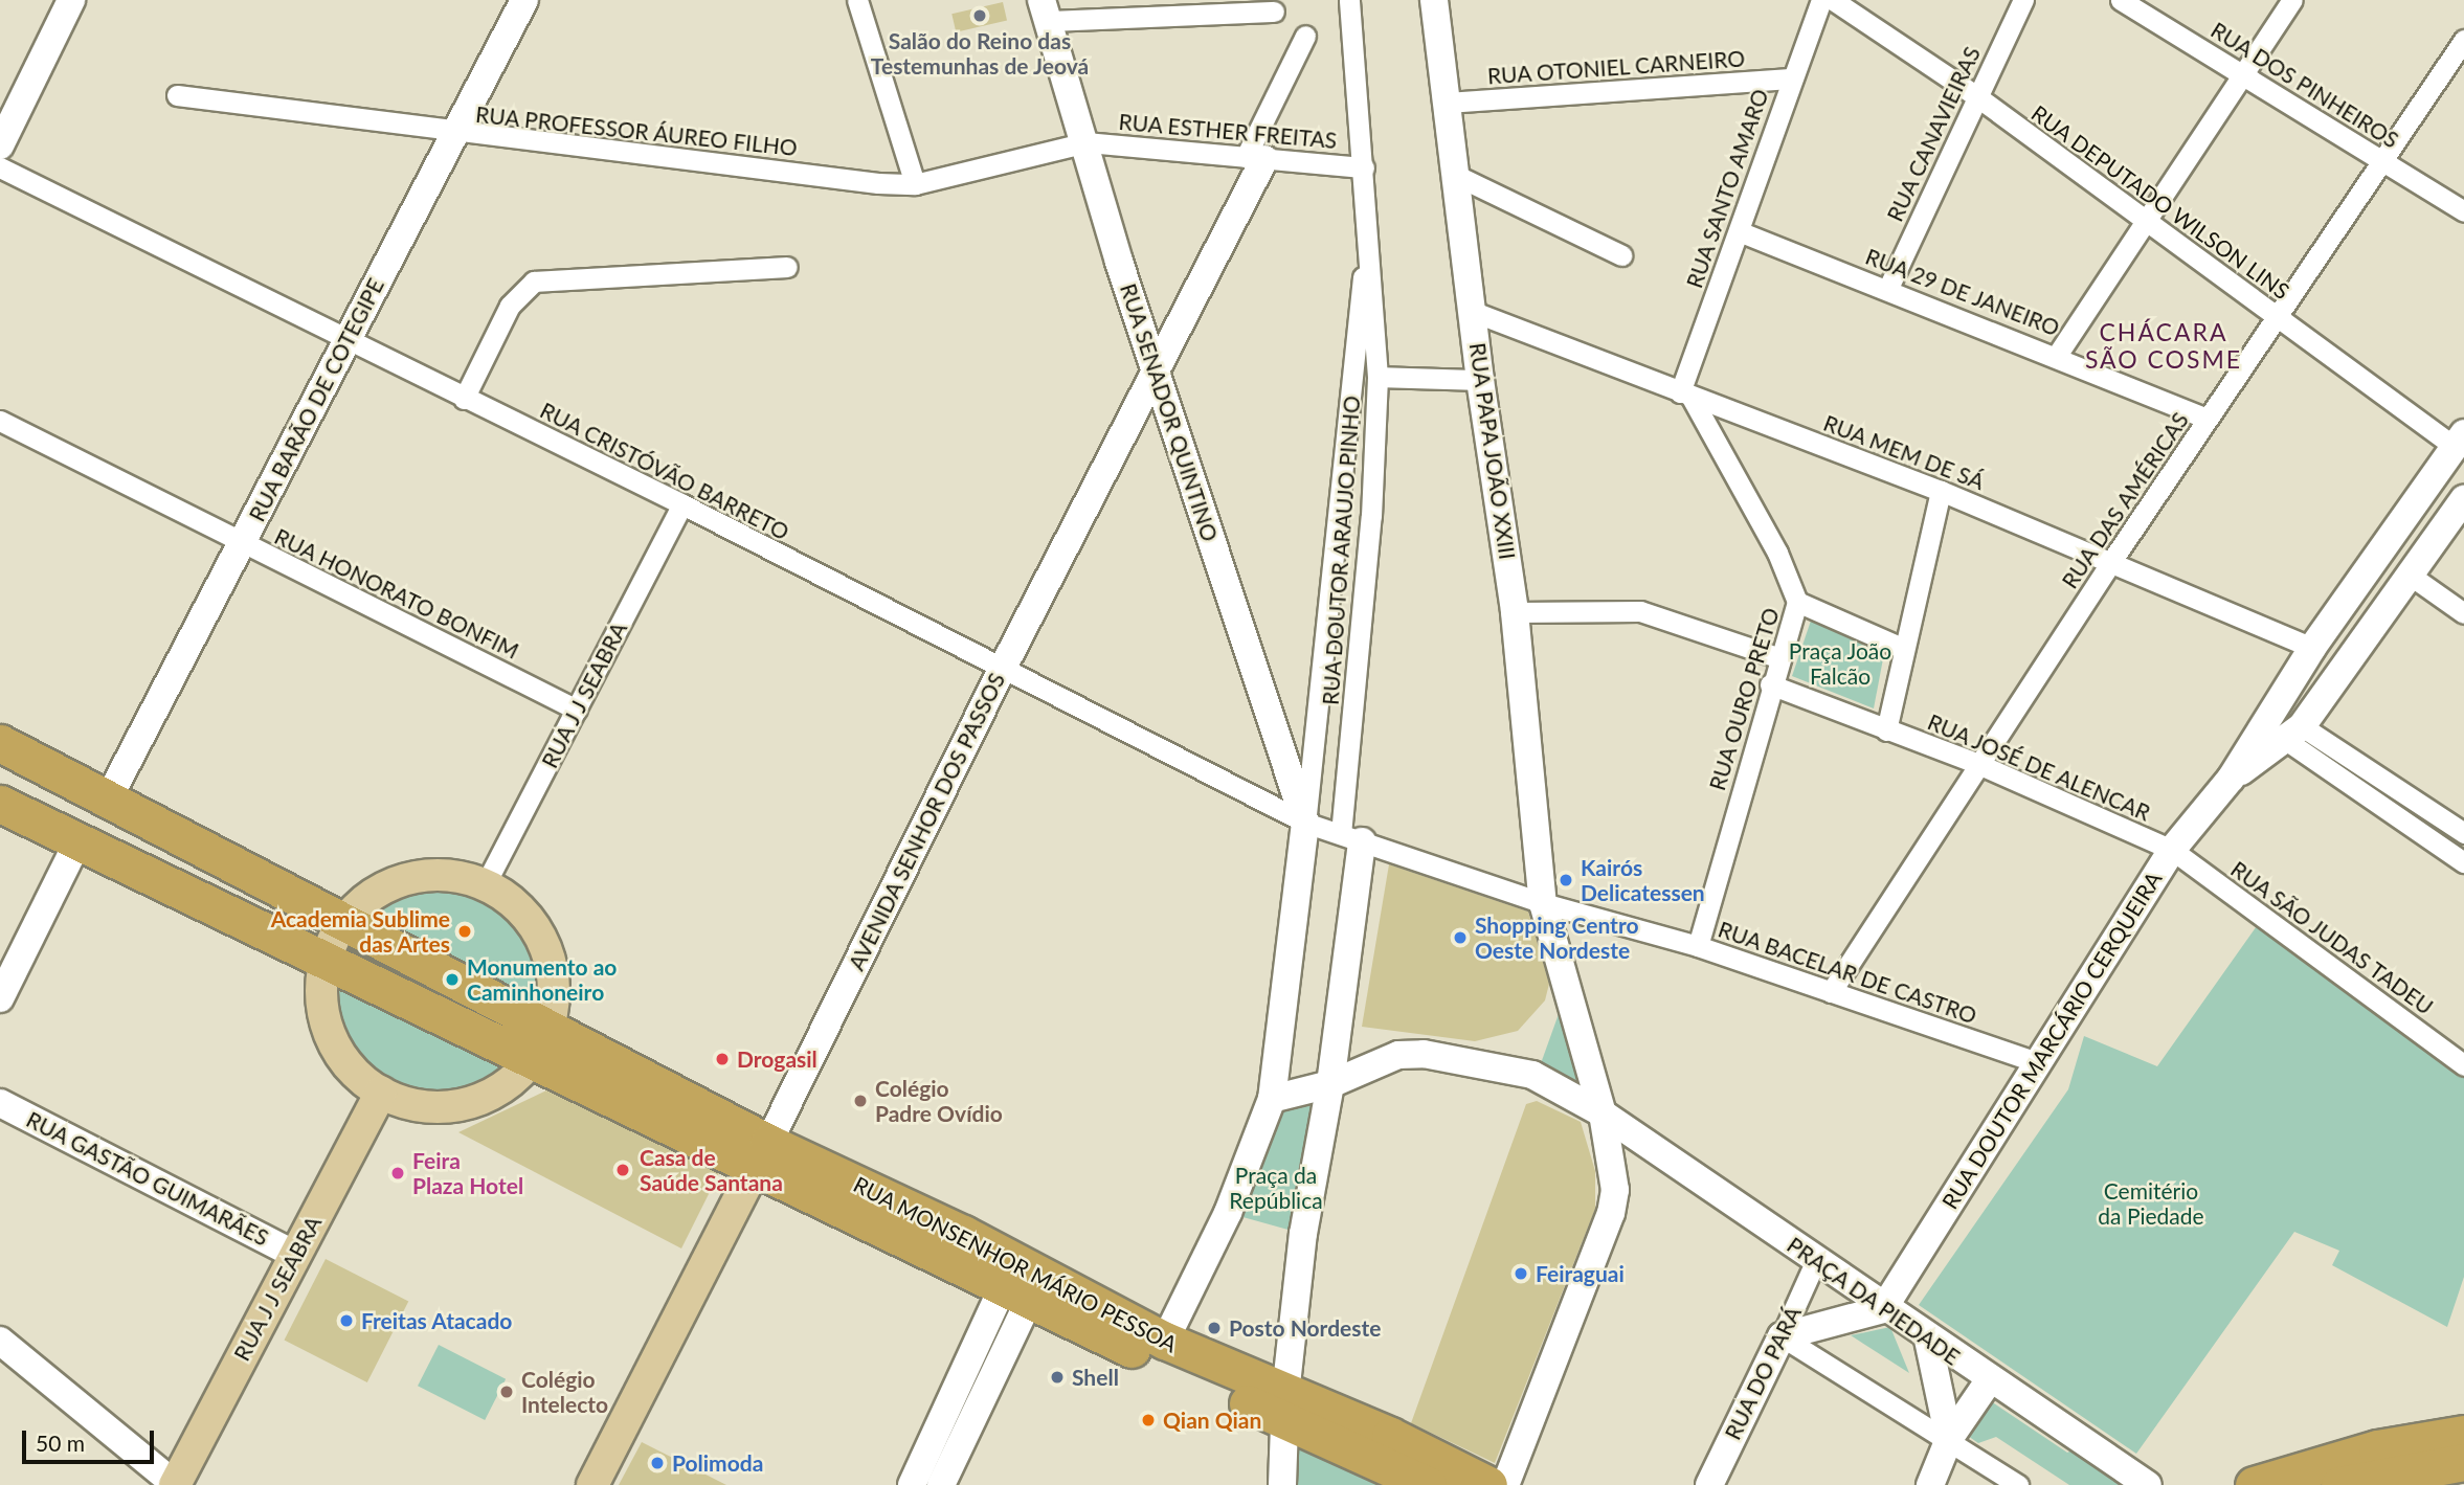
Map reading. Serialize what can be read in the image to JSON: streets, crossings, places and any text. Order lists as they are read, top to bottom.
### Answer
{
  "streets": {
    "highway": ["RUA MONSENHOR MÁRIO PESSOA"],
    "main road": ["RUA J J SEABRA", "AVENIDA SENHOR DOS PASSOS"],
    "street": [
      "RUA OTONIEL CARNEIRO",
      "RUA DOS PINHEIROS",
      "RUA PROFESSOR ÁUREO FILHO",
      "RUA ESTHER FREITAS",
      "RUA CANAVIEIRAS",
      "RUA SANTO AMARO",
      "RUA DEPUTADO WILSON LINS",
      "RUA 29 DE JANEIRO",
      "RUA BARÃO DE COTEGIPE",
      "RUA SENADOR QUINTINO",
      "RUA PAPA JOÃO XXIII",
      "RUA MEM DE SÁ",
      "RUA CRISTÓVÃO BARRETO",
      "RUA DAS AMÉRICAS",
      "RUA DOUTOR ARAUJO PINHO",
      "RUA HONORATO BONFIM",
      "RUA OURO PRETO",
      "RUA JOSÉ DE ALENCAR",
      "RUA SÃO JUDAS TADEU",
      "RUA BACELAR DE CASTRO",
      "RUA DOUTOR MARCÁRIO CERQUEIRA",
      "RUA GASTÃO GUIMARÃES",
      "PRAÇA DA PIEDADE",
      "RUA DO PARÁ"
    ]
  },
  "crossings": [
    ["RUA OTONIEL CARNEIRO", "RUA SANTO AMARO"],
    ["RUA OTONIEL CARNEIRO", "RUA PAPA JOÃO XXIII"],
    ["RUA DOS PINHEIROS", "RUA DAS AMÉRICAS"],
    ["RUA PROFESSOR ÁUREO FILHO", "RUA ESTHER FREITAS"],
    ["RUA PROFESSOR ÁUREO FILHO", "RUA BARÃO DE COTEGIPE"],
    ["RUA PROFESSOR ÁUREO FILHO", "RUA SENADOR QUINTINO"],
    ["RUA ESTHER FREITAS", "RUA SENADOR QUINTINO"],
    ["RUA ESTHER FREITAS", "RUA DOUTOR ARAUJO PINHO"],
    ["RUA ESTHER FREITAS", "AVENIDA SENHOR DOS PASSOS"],
    ["RUA CANAVIEIRAS", "RUA DEPUTADO WILSON LINS"],
    ["RUA CANAVIEIRAS", "RUA 29 DE JANEIRO"],
    ["RUA SANTO AMARO", "RUA 29 DE JANEIRO"],
    ["RUA SANTO AMARO", "RUA MEM DE SÁ"],
    ["RUA SANTO AMARO", "RUA OURO PRETO"],
    ["RUA DEPUTADO WILSON LINS", "RUA DAS AMÉRICAS"],
    ["RUA DEPUTADO WILSON LINS", "RUA DOUTOR MARCÁRIO CERQUEIRA"],
    ["RUA 29 DE JANEIRO", "RUA DAS AMÉRICAS"],
    ["RUA BARÃO DE COTEGIPE", "RUA CRISTÓVÃO BARRETO"],
    ["RUA BARÃO DE COTEGIPE", "RUA HONORATO BONFIM"],
    ["RUA SENADOR QUINTINO", "RUA CRISTÓVÃO BARRETO"],
    ["RUA SENADOR QUINTINO", "RUA DOUTOR ARAUJO PINHO"],
    ["RUA SENADOR QUINTINO", "AVENIDA SENHOR DOS PASSOS"],
    ["RUA SENADOR QUINTINO", "RUA BACELAR DE CASTRO"],
    ["RUA PAPA JOÃO XXIII", "RUA MEM DE SÁ"],
    ["RUA PAPA JOÃO XXIII", "RUA BACELAR DE CASTRO"],
    ["RUA PAPA JOÃO XXIII", "PRAÇA DA PIEDADE"],
    ["RUA MEM DE SÁ", "RUA DAS AMÉRICAS"],
    ["RUA MEM DE SÁ", "RUA OURO PRETO"],
    ["RUA MEM DE SÁ", "RUA DOUTOR MARCÁRIO CERQUEIRA"],
    ["RUA CRISTÓVÃO BARRETO", "RUA DOUTOR ARAUJO PINHO"],
    ["RUA CRISTÓVÃO BARRETO", "RUA J J SEABRA"],
    ["RUA CRISTÓVÃO BARRETO", "AVENIDA SENHOR DOS PASSOS"],
    ["RUA CRISTÓVÃO BARRETO", "RUA BACELAR DE CASTRO"],
    ["RUA DAS AMÉRICAS", "RUA JOSÉ DE ALENCAR"],
    ["RUA DAS AMÉRICAS", "RUA BACELAR DE CASTRO"],
    ["RUA DOUTOR ARAUJO PINHO", "RUA BACELAR DE CASTRO"],
    ["RUA HONORATO BONFIM", "RUA J J SEABRA"],
    ["RUA J J SEABRA", "RUA GASTÃO GUIMARÃES"],
    ["RUA OURO PRETO", "RUA BACELAR DE CASTRO"],
    ["RUA JOSÉ DE ALENCAR", "RUA SÃO JUDAS TADEU"],
    ["RUA JOSÉ DE ALENCAR", "RUA DOUTOR MARCÁRIO CERQUEIRA"],
    ["AVENIDA SENHOR DOS PASSOS", "RUA MONSENHOR MÁRIO PESSOA"],
    ["RUA SÃO JUDAS TADEU", "RUA DOUTOR MARCÁRIO CERQUEIRA"],
    ["RUA BACELAR DE CASTRO", "RUA DOUTOR MARCÁRIO CERQUEIRA"],
    ["RUA DOUTOR MARCÁRIO CERQUEIRA", "PRAÇA DA PIEDADE"],
    ["PRAÇA DA PIEDADE", "RUA DO PARÁ"]
  ],
  "districts": ["CHÁCARA SÃO COSME"],
  "parks": ["Praça João Falcão", "Praça da República", "Cemitério da Piedade"],
  "places": [
    "Salão do Reino das Testemunhas de Jeová",
    "Kairós Delicatessen",
    "Academia Sublime das Artes",
    "Shopping Centro Oeste Nordeste",
    "Monumento ao Caminhoneiro",
    "Drogasil",
    "Colégio Padre Ovídio",
    "Casa de Saúde Santana",
    "Feira Plaza Hotel",
    "Feiraguai",
    "Freitas Atacado",
    "Posto Nordeste",
    "Shell",
    "Colégio Intelecto",
    "Qian Qian",
    "Polimoda"
  ],
  "scale_bar": "50 m"
}
